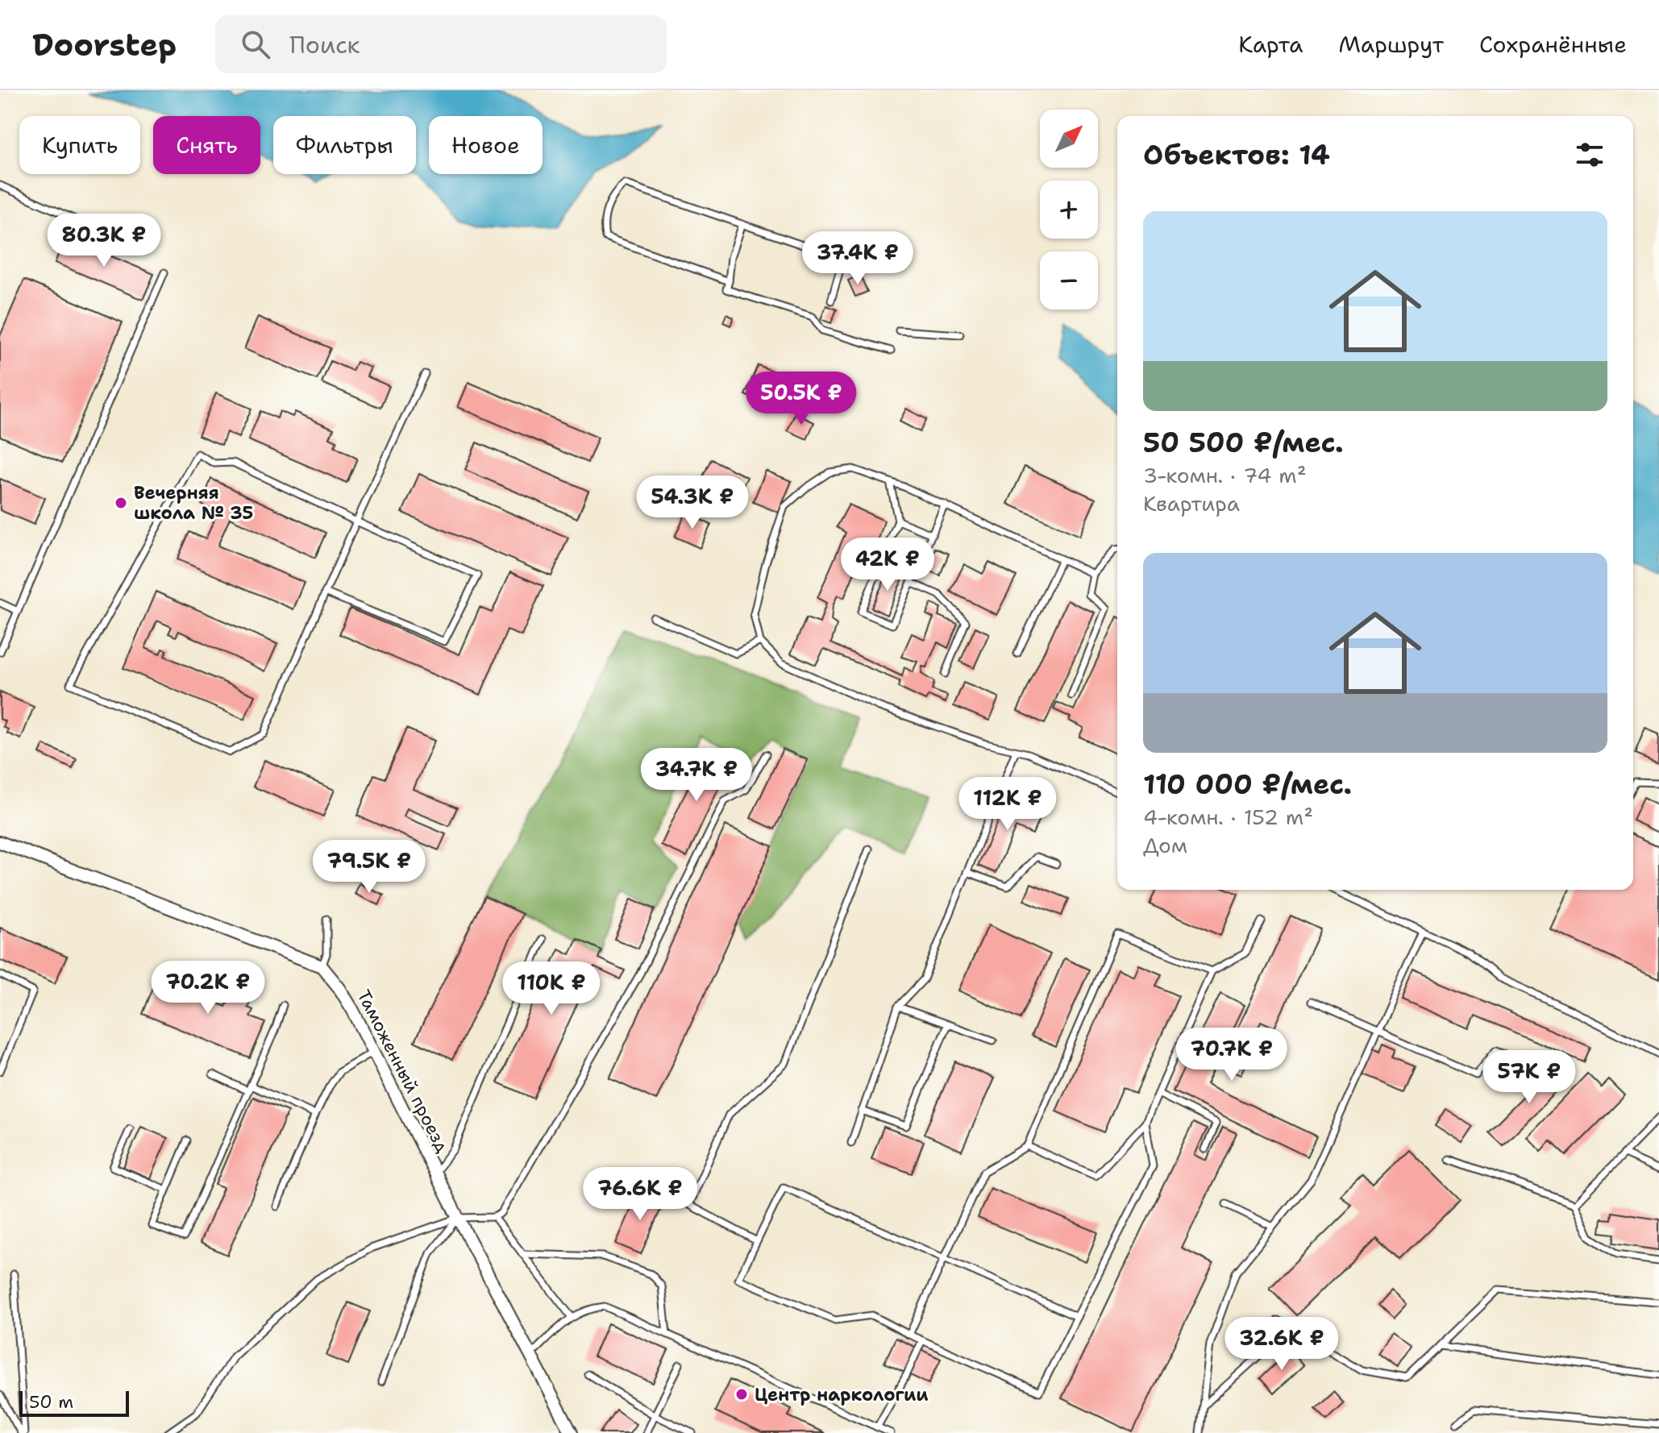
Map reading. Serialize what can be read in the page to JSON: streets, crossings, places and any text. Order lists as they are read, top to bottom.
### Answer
{
  "streets": {
    "street": ["Таможенный проезд"]
  },
  "places": ["Вечерняя школа № 35", "Центр наркологии"],
  "scale_bar": "50 m",
  "north": "top right",
  "page": {
    "header": "Doorstep",
    "search": "Поиск",
    "nav": ["Карта", "Маршрут", "Сохранённые"],
    "map_buttons": ["+", "−"],
    "chip": [
      "Купить",
      "Снять",
      "Фильтры",
      "Новое"
    ],
    "heading": "Объектов: 14",
    "list": [
      {
        "name": "50 500 ₽/мес.",
        "note": "3-комн. · 74 m² · Квартира"
      },
      {
        "name": "110 000 ₽/мес.",
        "note": "4-комн. · 152 m² · Дом"
      }
    ],
    "price": [
      "80.3K ₽",
      "37.4K ₽",
      "50.5K ₽",
      "54.3K ₽",
      "42K ₽",
      "34.7K ₽",
      "112K ₽",
      "79.5K ₽",
      "70.2K ₽",
      "110K ₽",
      "70.7K ₽",
      "57K ₽",
      "76.6K ₽",
      "32.6K ₽"
    ],
    "scale": "50 m"
  }
}
